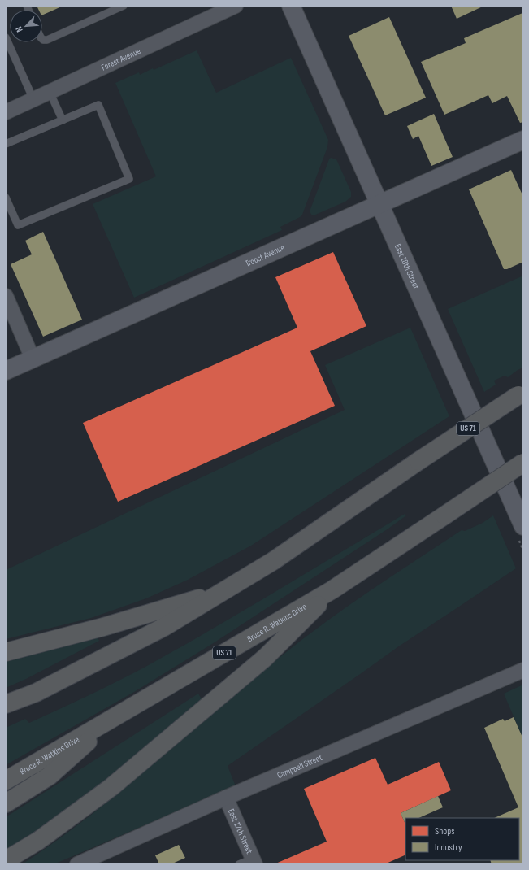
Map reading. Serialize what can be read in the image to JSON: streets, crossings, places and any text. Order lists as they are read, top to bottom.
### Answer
{
  "streets": {
    "highway": ["US 71", "Bruce R. Watkins Drive"],
    "main road": ["Troost Avenue", "East 18th Street"],
    "street": ["Forest Avenue", "Campbell Street", "East 17th Street"]
  },
  "crossings": [
    ["Troost Avenue", "East 18th Street"],
    ["Campbell Street", "East 17th Street"]
  ],
  "legend": ["Shops", "Industry"],
  "north": "bottom left"
}
